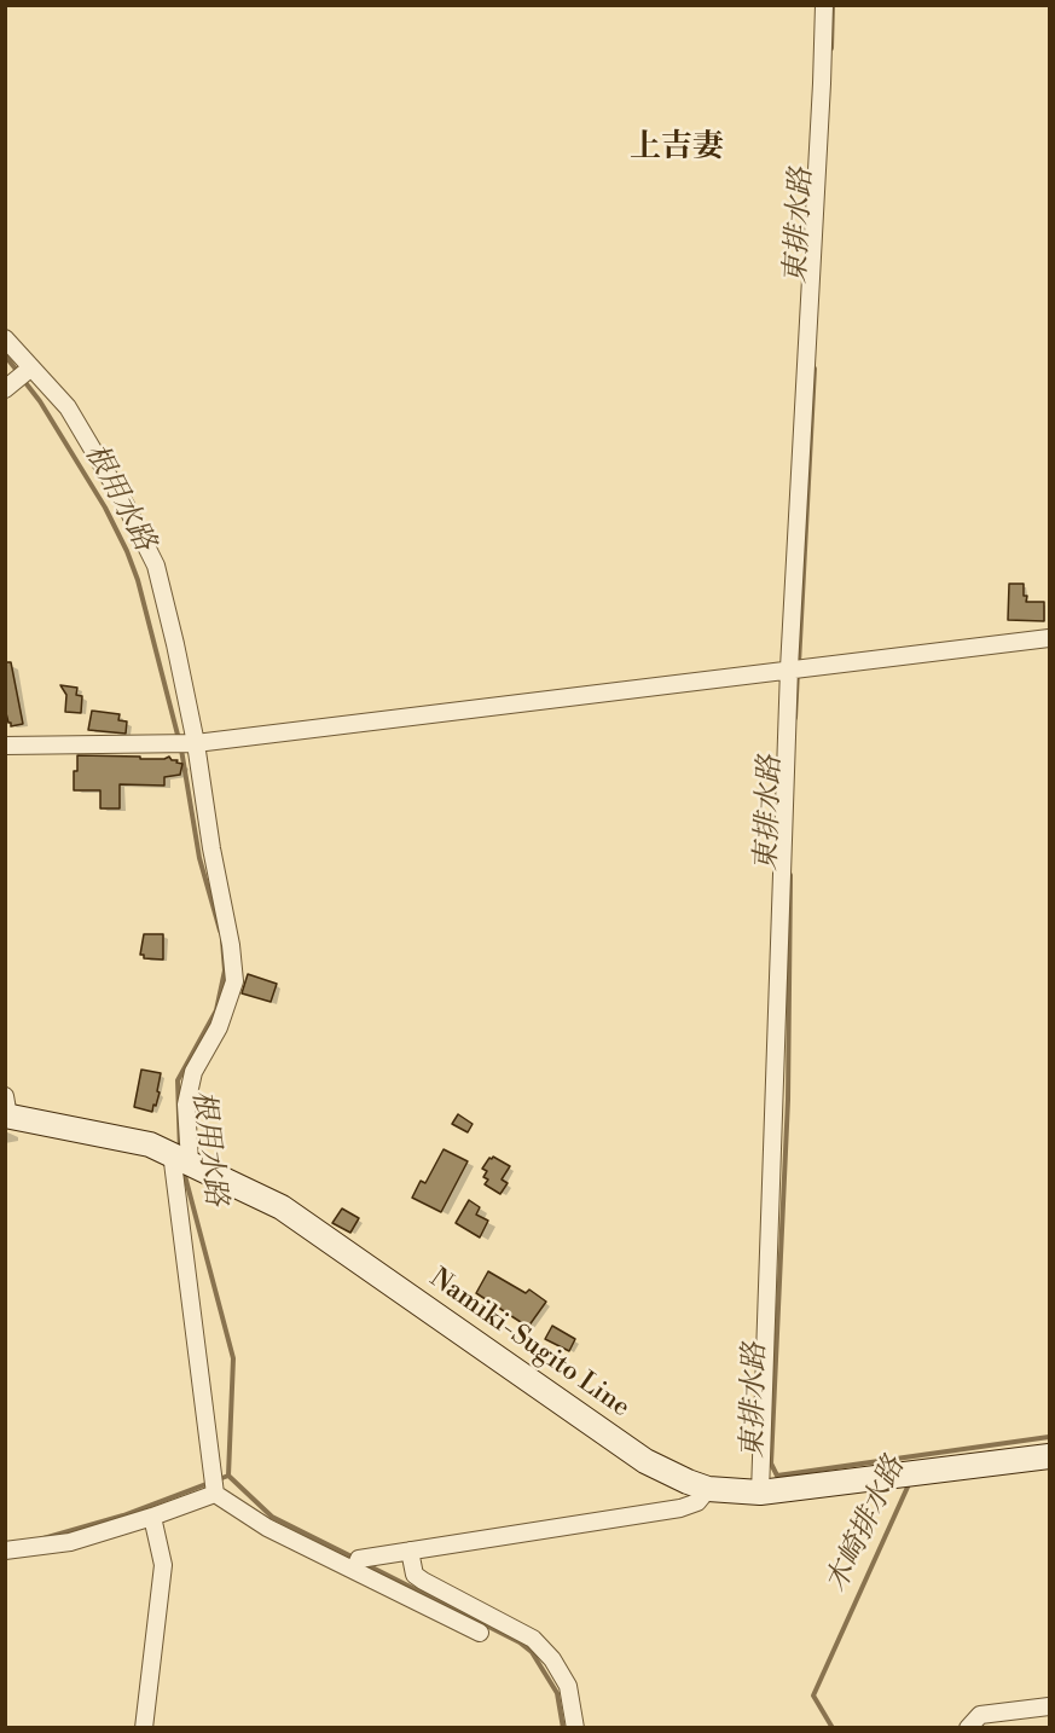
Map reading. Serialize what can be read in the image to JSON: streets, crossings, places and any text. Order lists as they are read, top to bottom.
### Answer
{
  "streets": {
    "main road": ["Namiki-Sugito Line"]
  },
  "districts": ["上吉妻"],
  "water": ["東排水路", "根用水路", "木崎排水路"]
}
